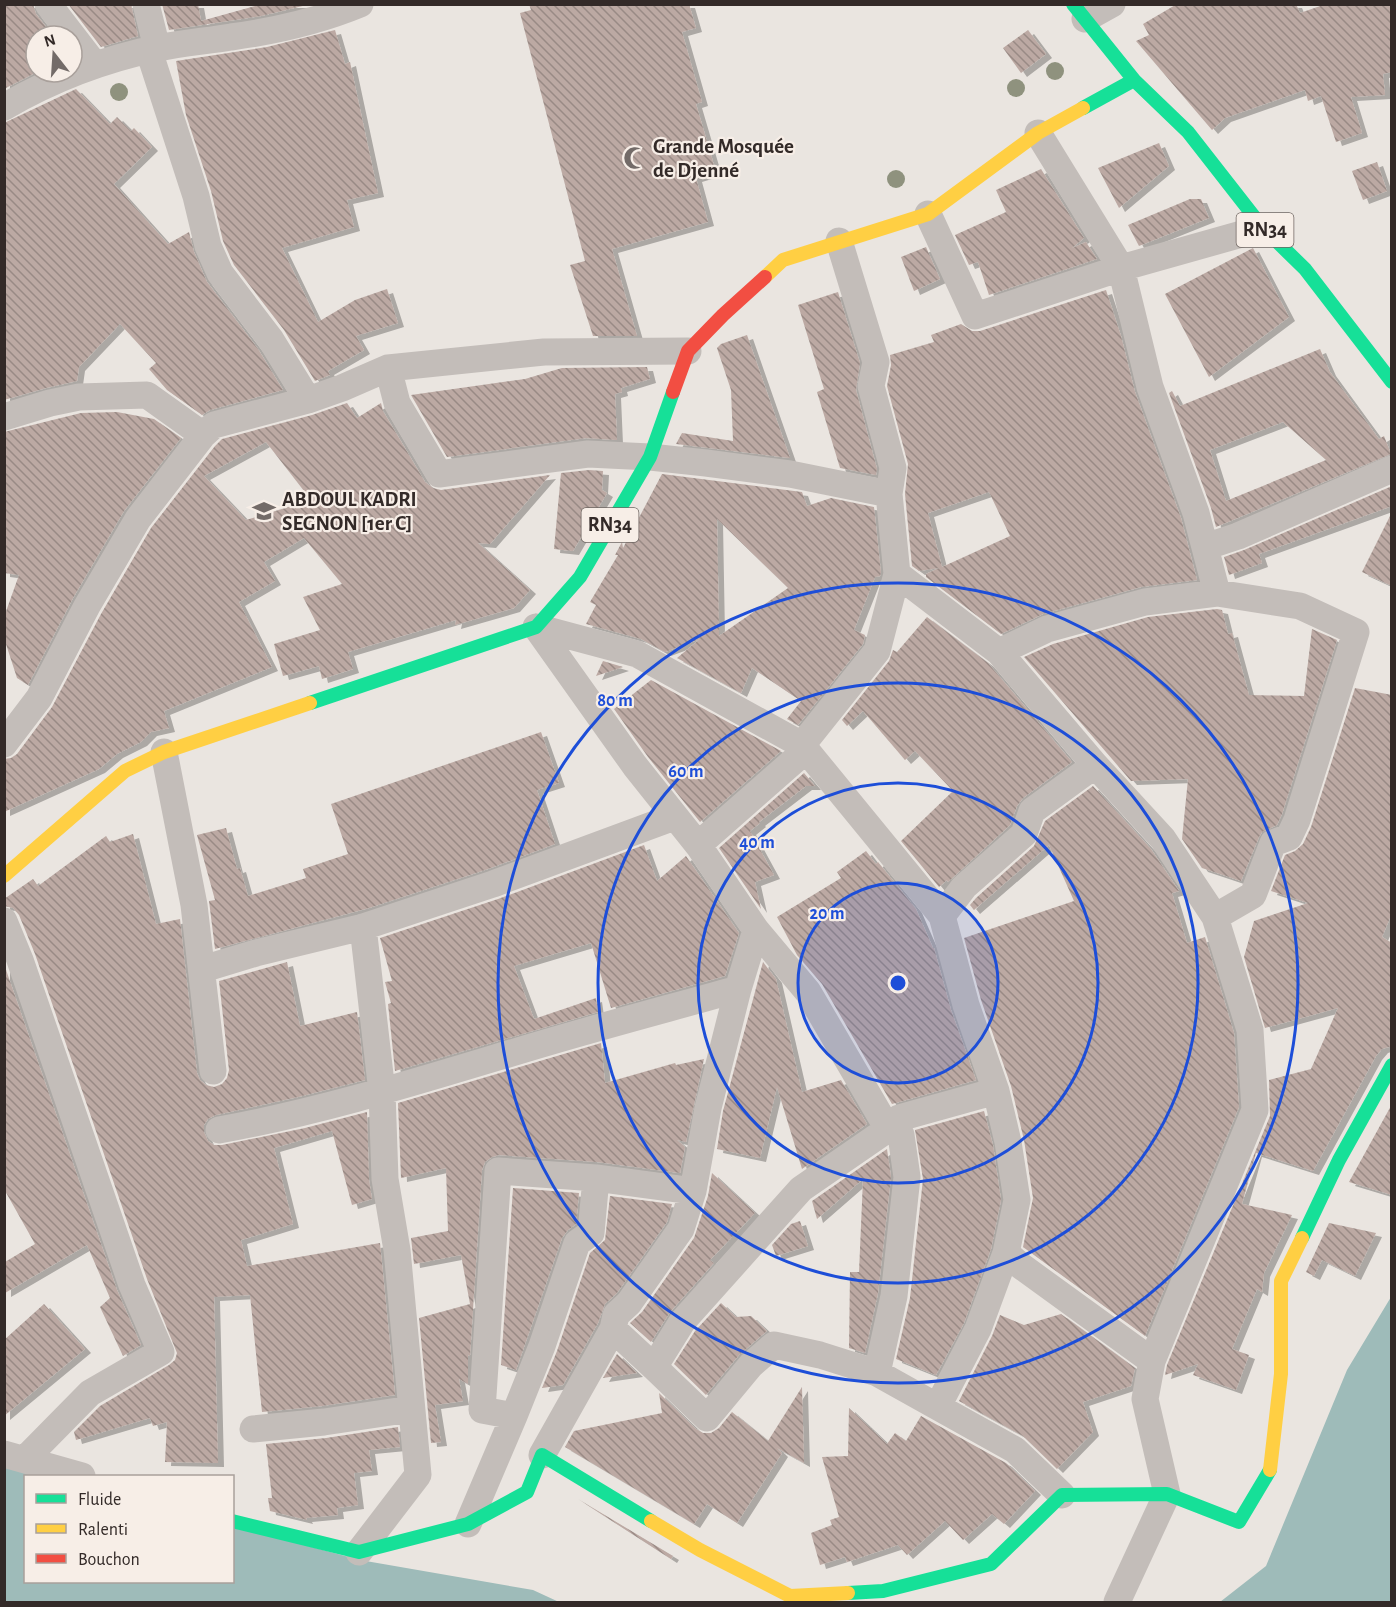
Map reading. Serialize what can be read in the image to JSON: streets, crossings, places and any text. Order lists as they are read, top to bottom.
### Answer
{
  "streets": {
    "main road": ["RN34"]
  },
  "places": {
    "mosque": ["Grande Mosquée de Djenné"],
    "school or university": ["ABDOUL KADRI SEGNON [1er C]"]
  },
  "legend": ["Fluide", "Ralenti", "Bouchon"],
  "north": "top",
  "rings": [
    "80 m",
    "60 m",
    "40 m",
    "20 m"
  ]
}
